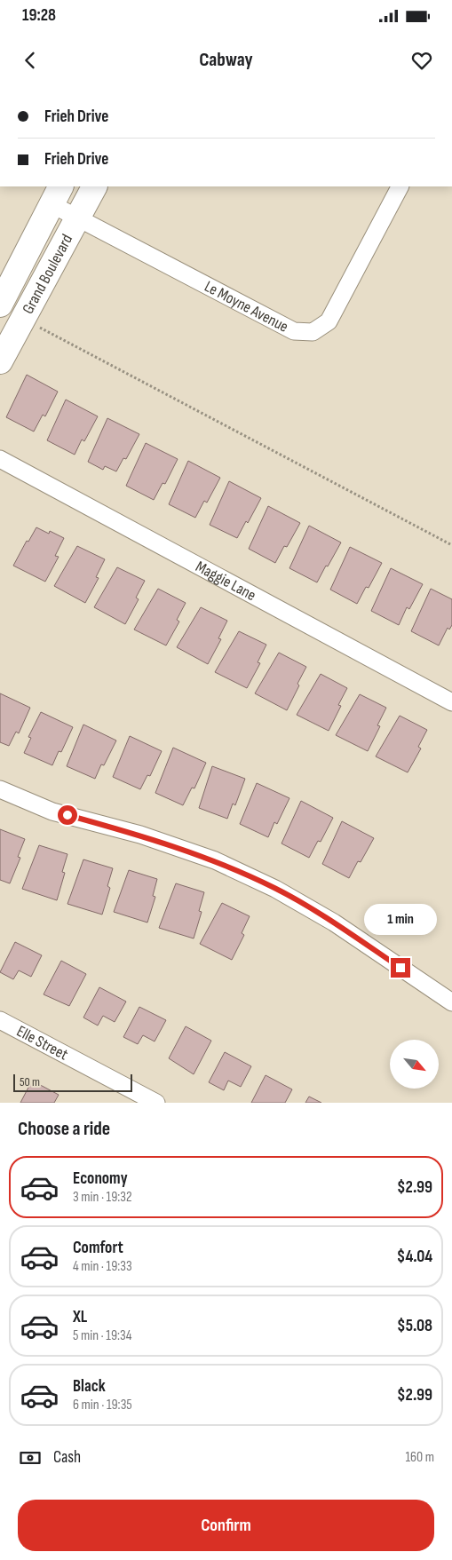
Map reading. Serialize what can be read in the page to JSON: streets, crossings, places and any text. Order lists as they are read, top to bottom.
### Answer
{
  "streets": {
    "street": [
      "Grand Boulevard",
      "Le Moyne Avenue",
      "Maggie Lane",
      "Elle Street"
    ]
  },
  "crossings": [
    ["Grand Boulevard", "Le Moyne Avenue"]
  ],
  "scale_bar": "50 m",
  "north": "bottom right",
  "page": {
    "status": "19:28",
    "header": "Cabway",
    "banner": ["Frieh Drive", "Frieh Drive"],
    "bubble": "1 min",
    "scale": "50 m",
    "heading": "Choose a ride",
    "list": [
      {
        "name": "Economy",
        "note": "3 min · 19:32",
        "value": "$2.99"
      },
      {
        "name": "Comfort",
        "note": "4 min · 19:33",
        "value": "$4.04"
      },
      {
        "name": "XL",
        "note": "5 min · 19:34",
        "value": "$5.08"
      },
      {
        "name": "Black",
        "note": "6 min · 19:35",
        "value": "$2.99"
      }
    ],
    "pay": ["Cash", "160 m"],
    "buttons": "Confirm"
  }
}
